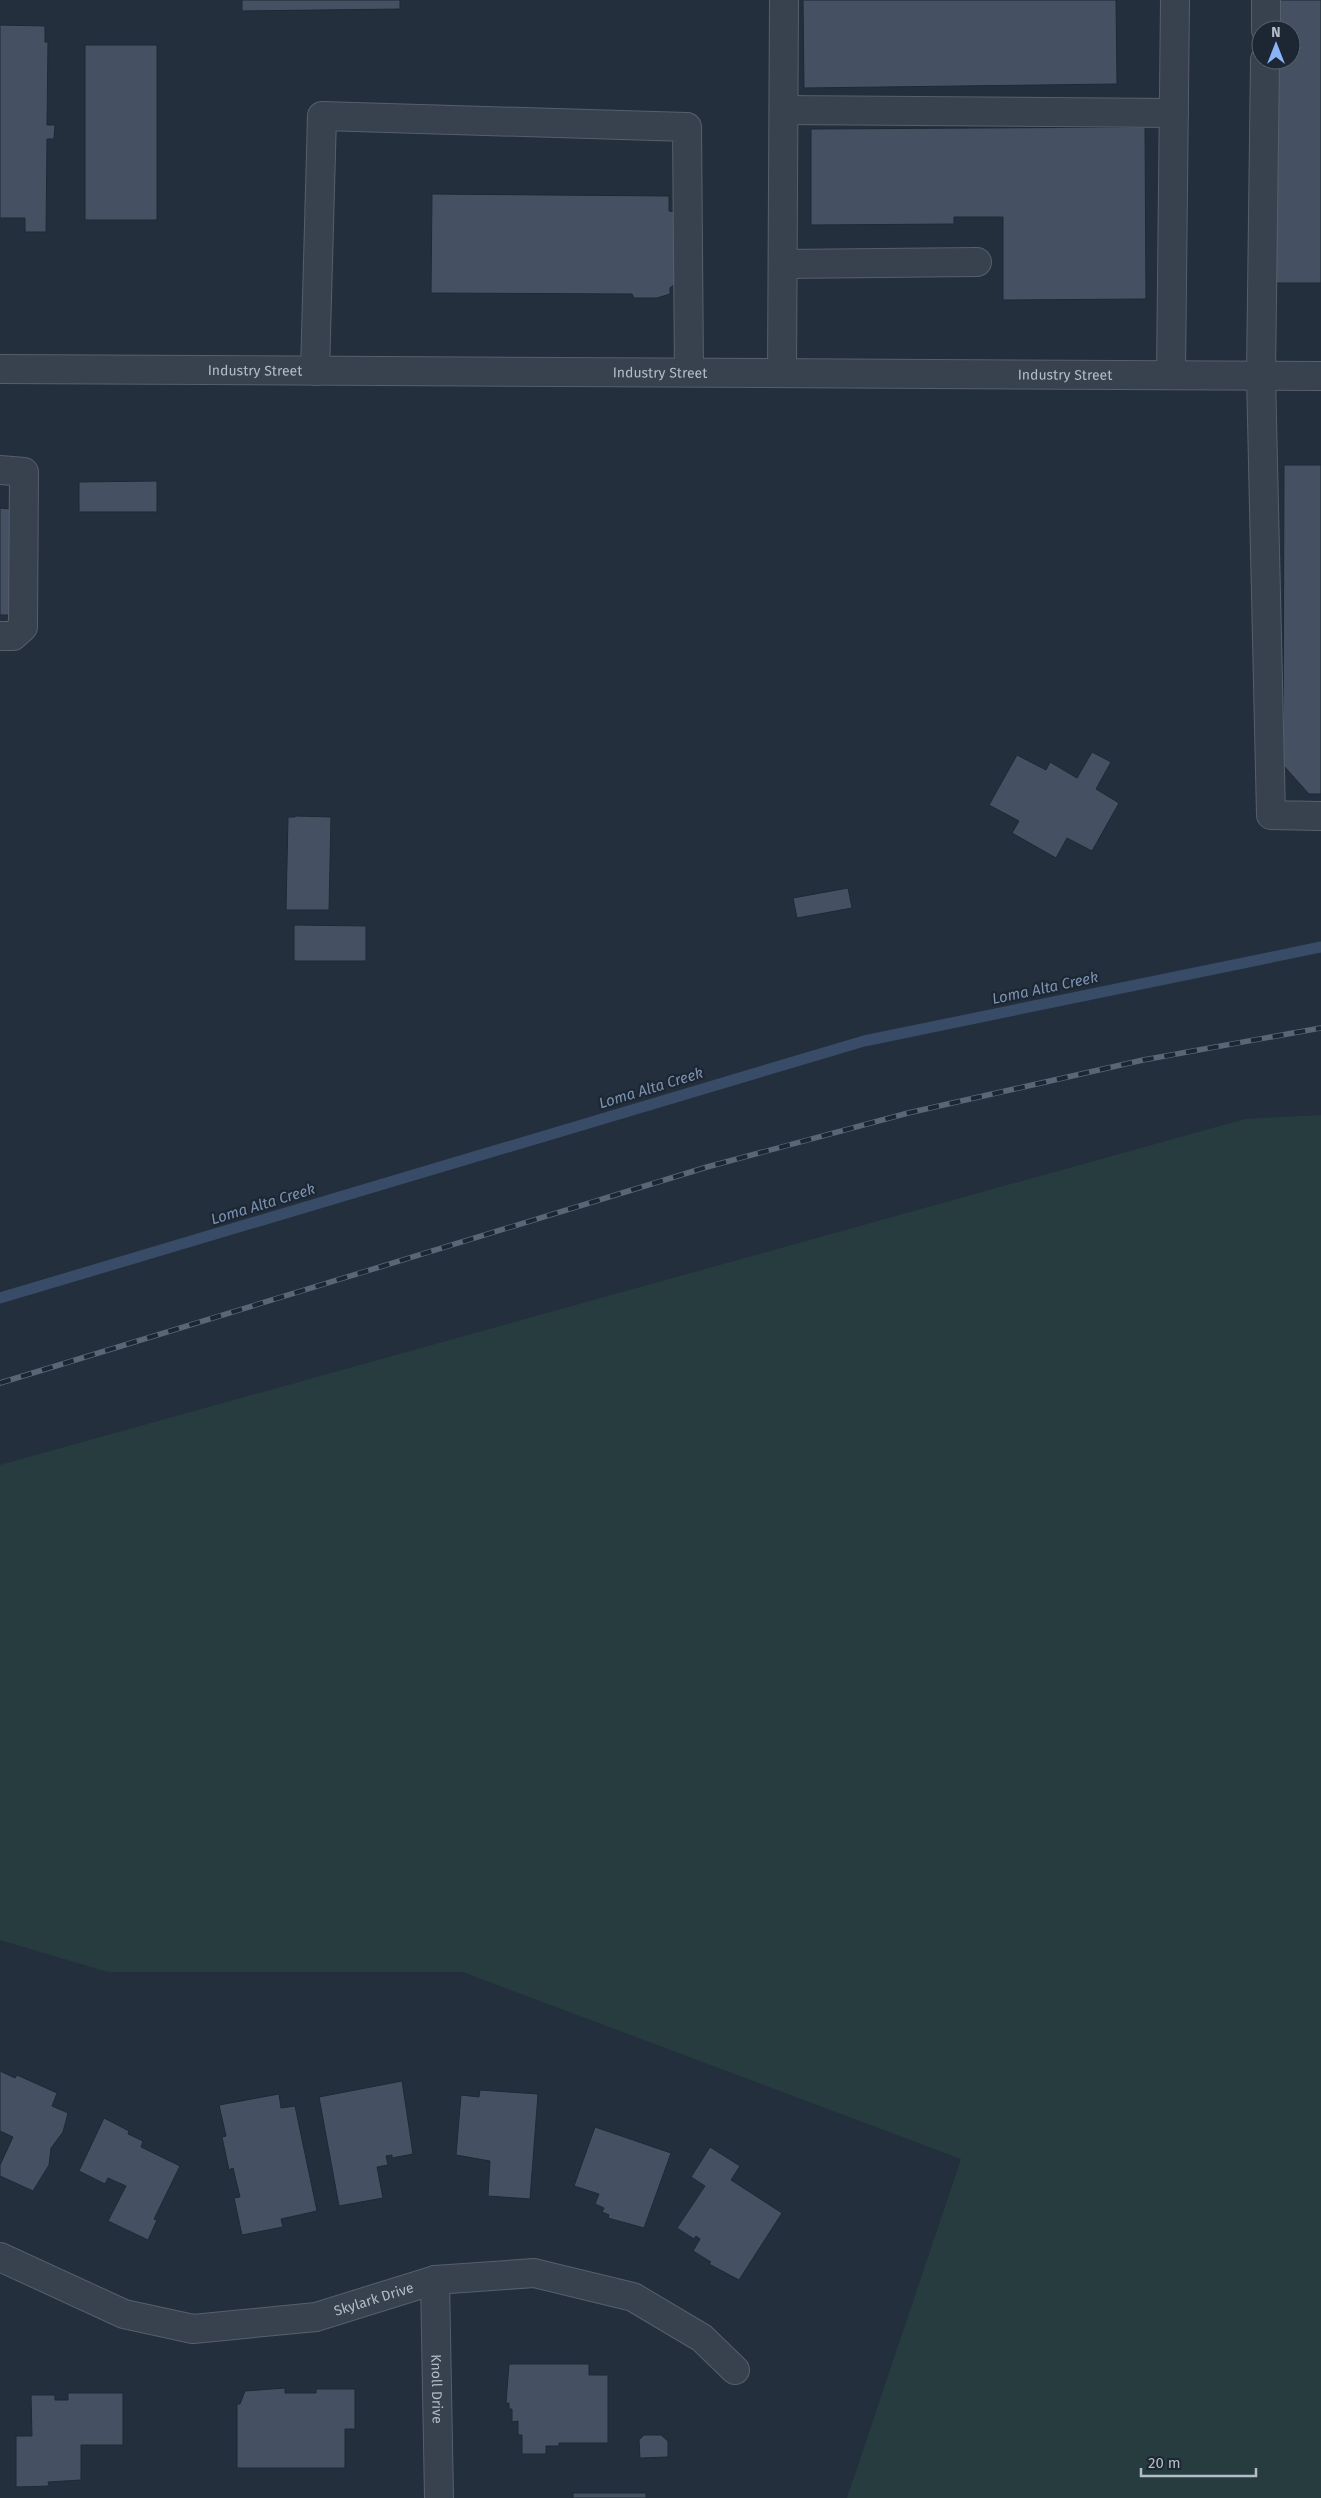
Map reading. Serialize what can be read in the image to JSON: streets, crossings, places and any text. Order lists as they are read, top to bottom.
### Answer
{
  "streets": {
    "street": ["Industry Street", "Skylark Drive", "Knoll Drive"]
  },
  "crossings": [
    ["Skylark Drive", "Knoll Drive"]
  ],
  "water": ["Loma Alta Creek"],
  "scale_bar": "20 m",
  "north": "top"
}
